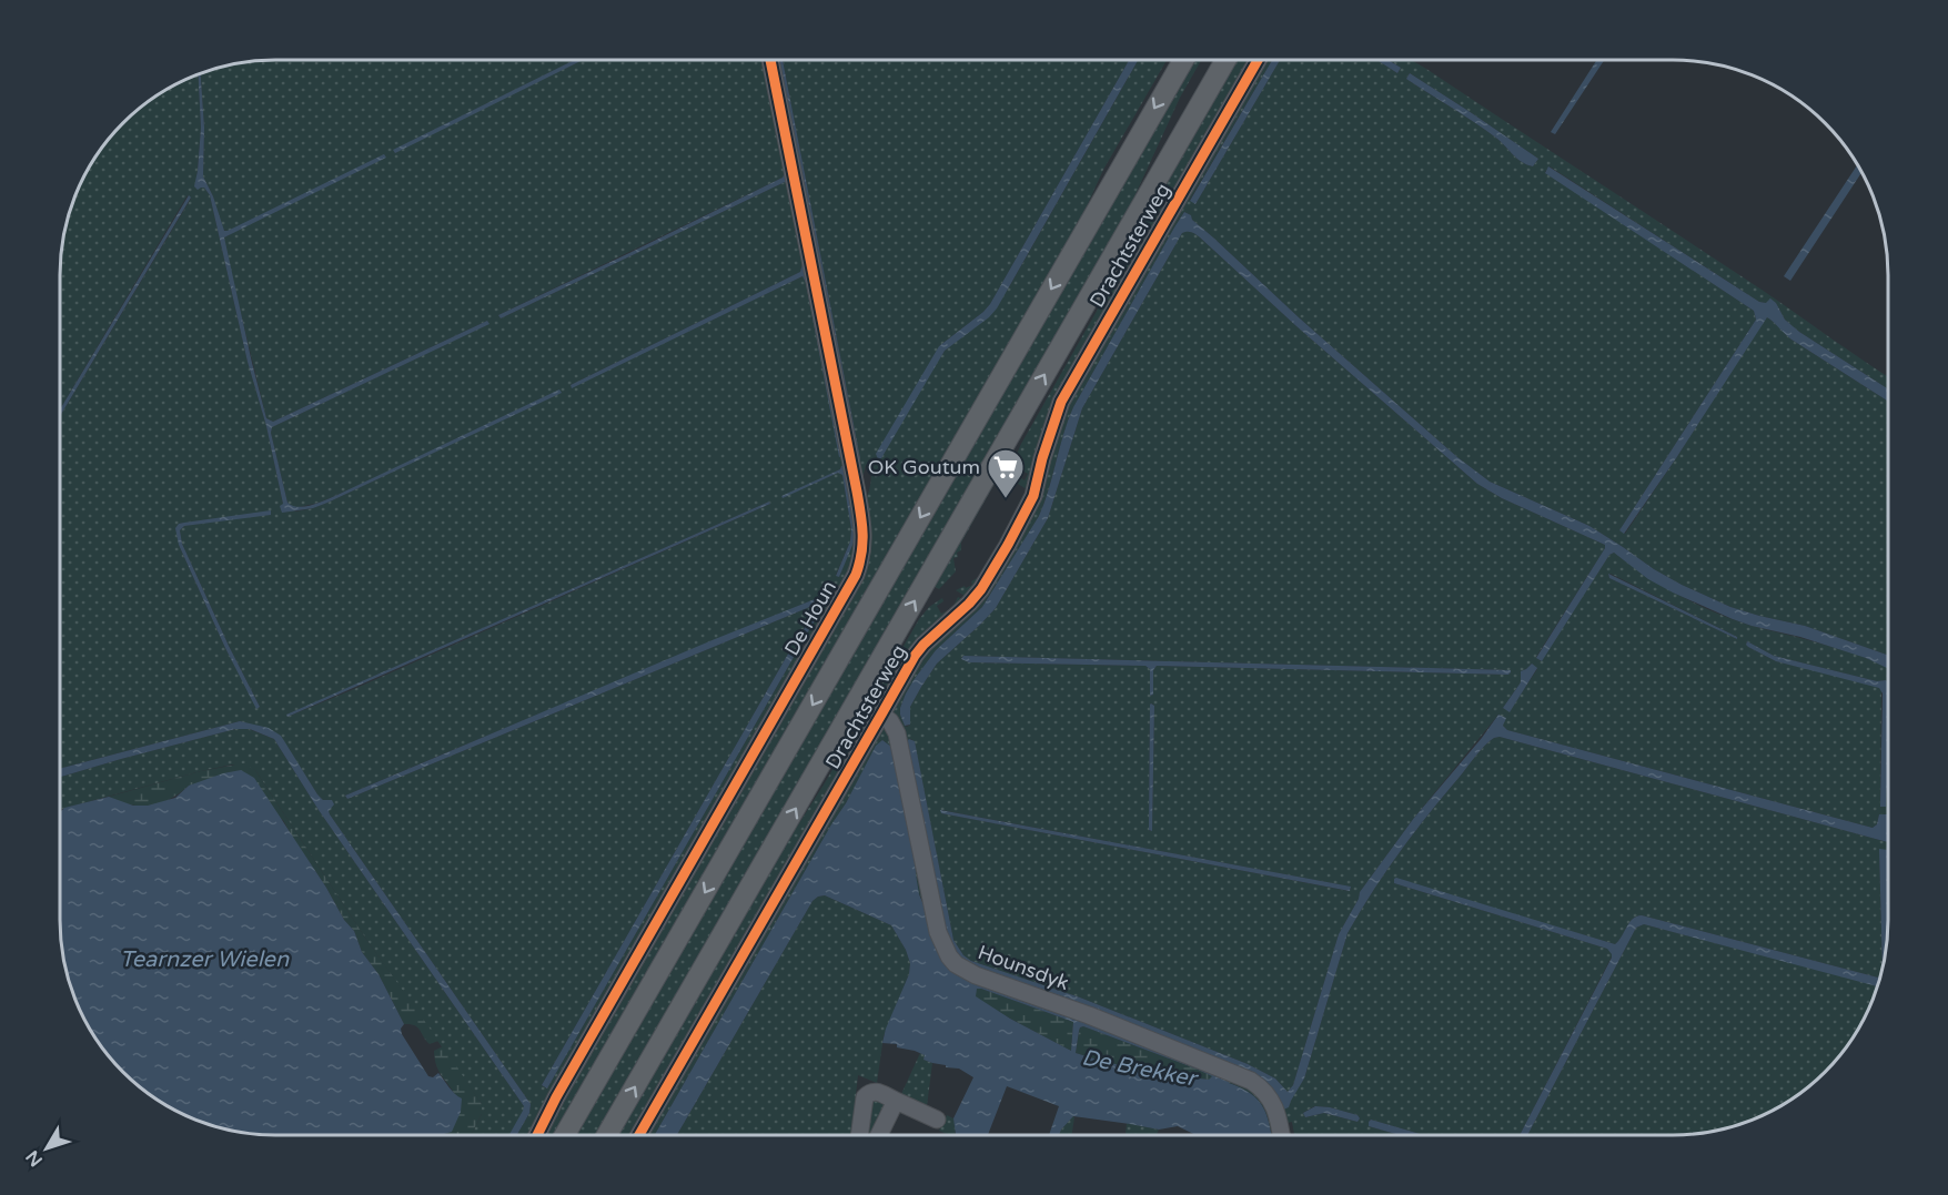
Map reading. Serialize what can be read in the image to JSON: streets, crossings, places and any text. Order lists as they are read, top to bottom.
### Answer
{
  "streets": {
    "main road": ["Drachtsterweg"],
    "street": ["De Houn", "Hounsdyk"]
  },
  "crossings": [
    ["Drachtsterweg", "Hounsdyk"]
  ],
  "water": ["Tearnzer Wielen", "De Brekker"],
  "places": {
    "supermarket": ["OK Goutum"]
  },
  "north": "bottom left"
}
